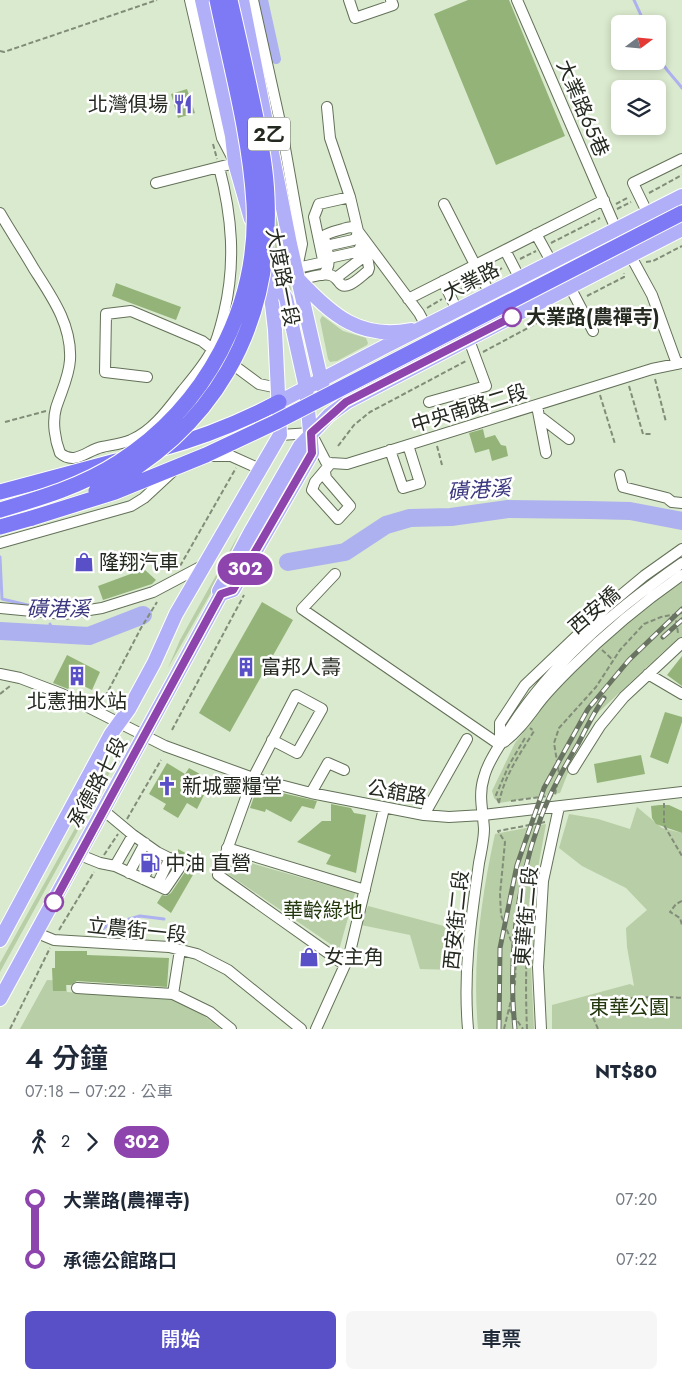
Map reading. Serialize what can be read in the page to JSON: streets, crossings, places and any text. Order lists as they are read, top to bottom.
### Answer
{
  "streets": {
    "main road": [
      "2乙",
      "大度路一段",
      "大業路",
      "承德路七段"
    ],
    "street": [
      "大業路65巷",
      "中央南路二段",
      "西安橋",
      "公舘路",
      "東華街二段",
      "西安街二段",
      "立農街一段"
    ]
  },
  "crossings": [
    ["大業路65巷", "大業路"],
    ["大業路65巷", "中央南路二段"],
    ["2乙", "大度路一段"],
    ["2乙", "大業路"],
    ["大度路一段", "大業路"],
    ["西安橋", "西安街二段"],
    ["承德路七段", "公舘路"],
    ["承德路七段", "立農街一段"],
    ["公舘路", "東華街二段"],
    ["公舘路", "西安街二段"]
  ],
  "water": ["磺港溪"],
  "parks": ["華齡綠地", "東華公園"],
  "places": {
    "restaurant": ["北灣俱場"],
    "other": ["大業路(農禪寺)"],
    "shop": ["隆翔汽車", "女主角"],
    "building": ["富邦人壽", "北憲抽水站"],
    "church": ["新城靈糧堂"],
    "fuel station": ["中油 直營"]
  },
  "lines": ["bus line 302"],
  "north": "right",
  "page": {
    "on_map": "302",
    "heading": ["4 分鐘", "07:18 – 07:22 · 公車", "NT$80"],
    "legs": ["2", "302"],
    "list": [
      {
        "name": "大業路(農禪寺)",
        "value": "07:20"
      },
      {
        "name": "承德公館路口",
        "value": "07:22"
      }
    ],
    "buttons": ["開始", "車票"]
  }
}
